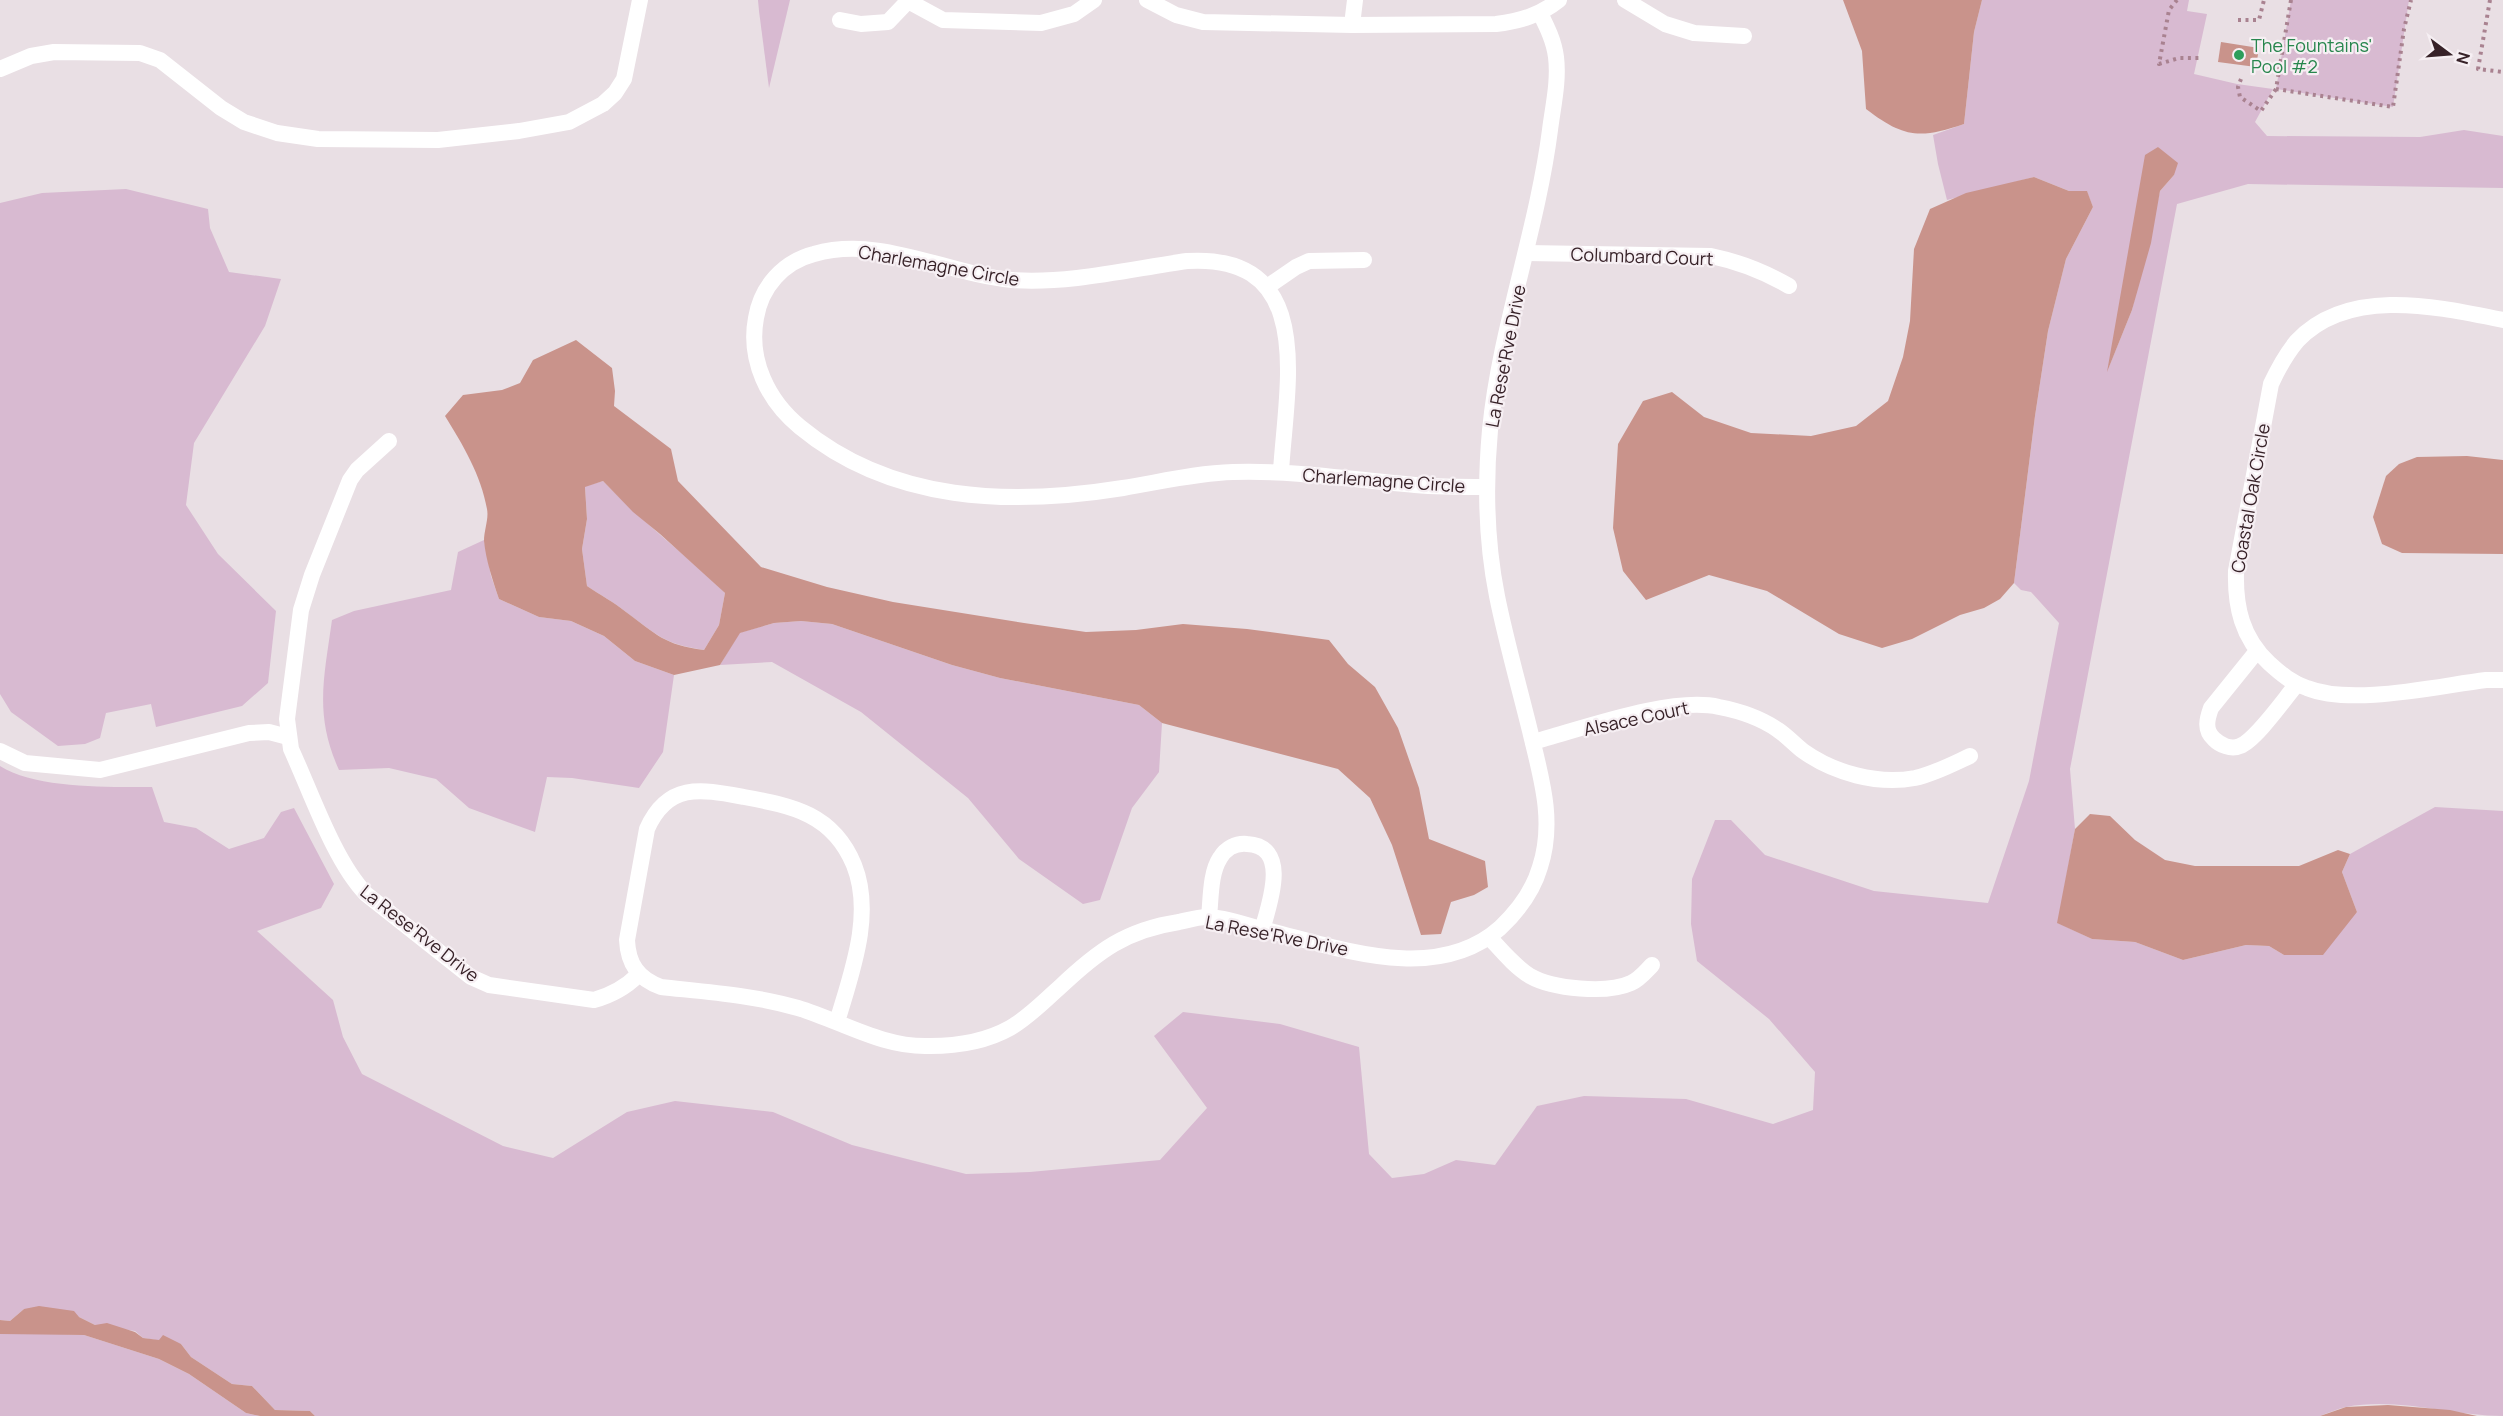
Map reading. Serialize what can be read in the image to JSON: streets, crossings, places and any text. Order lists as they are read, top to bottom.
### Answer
{
  "streets": {
    "street": [
      "Columbard Court",
      "Charlemagne Circle",
      "La Rese'Rve Drive",
      "Coastal Oak Circle",
      "Alsace Court"
    ]
  },
  "crossings": [
    ["Columbard Court", "La Rese'Rve Drive"],
    ["Charlemagne Circle", "La Rese'Rve Drive"],
    ["La Rese'Rve Drive", "Alsace Court"]
  ],
  "places": ["The Fountains' Pool #2"],
  "north": "right"
}
